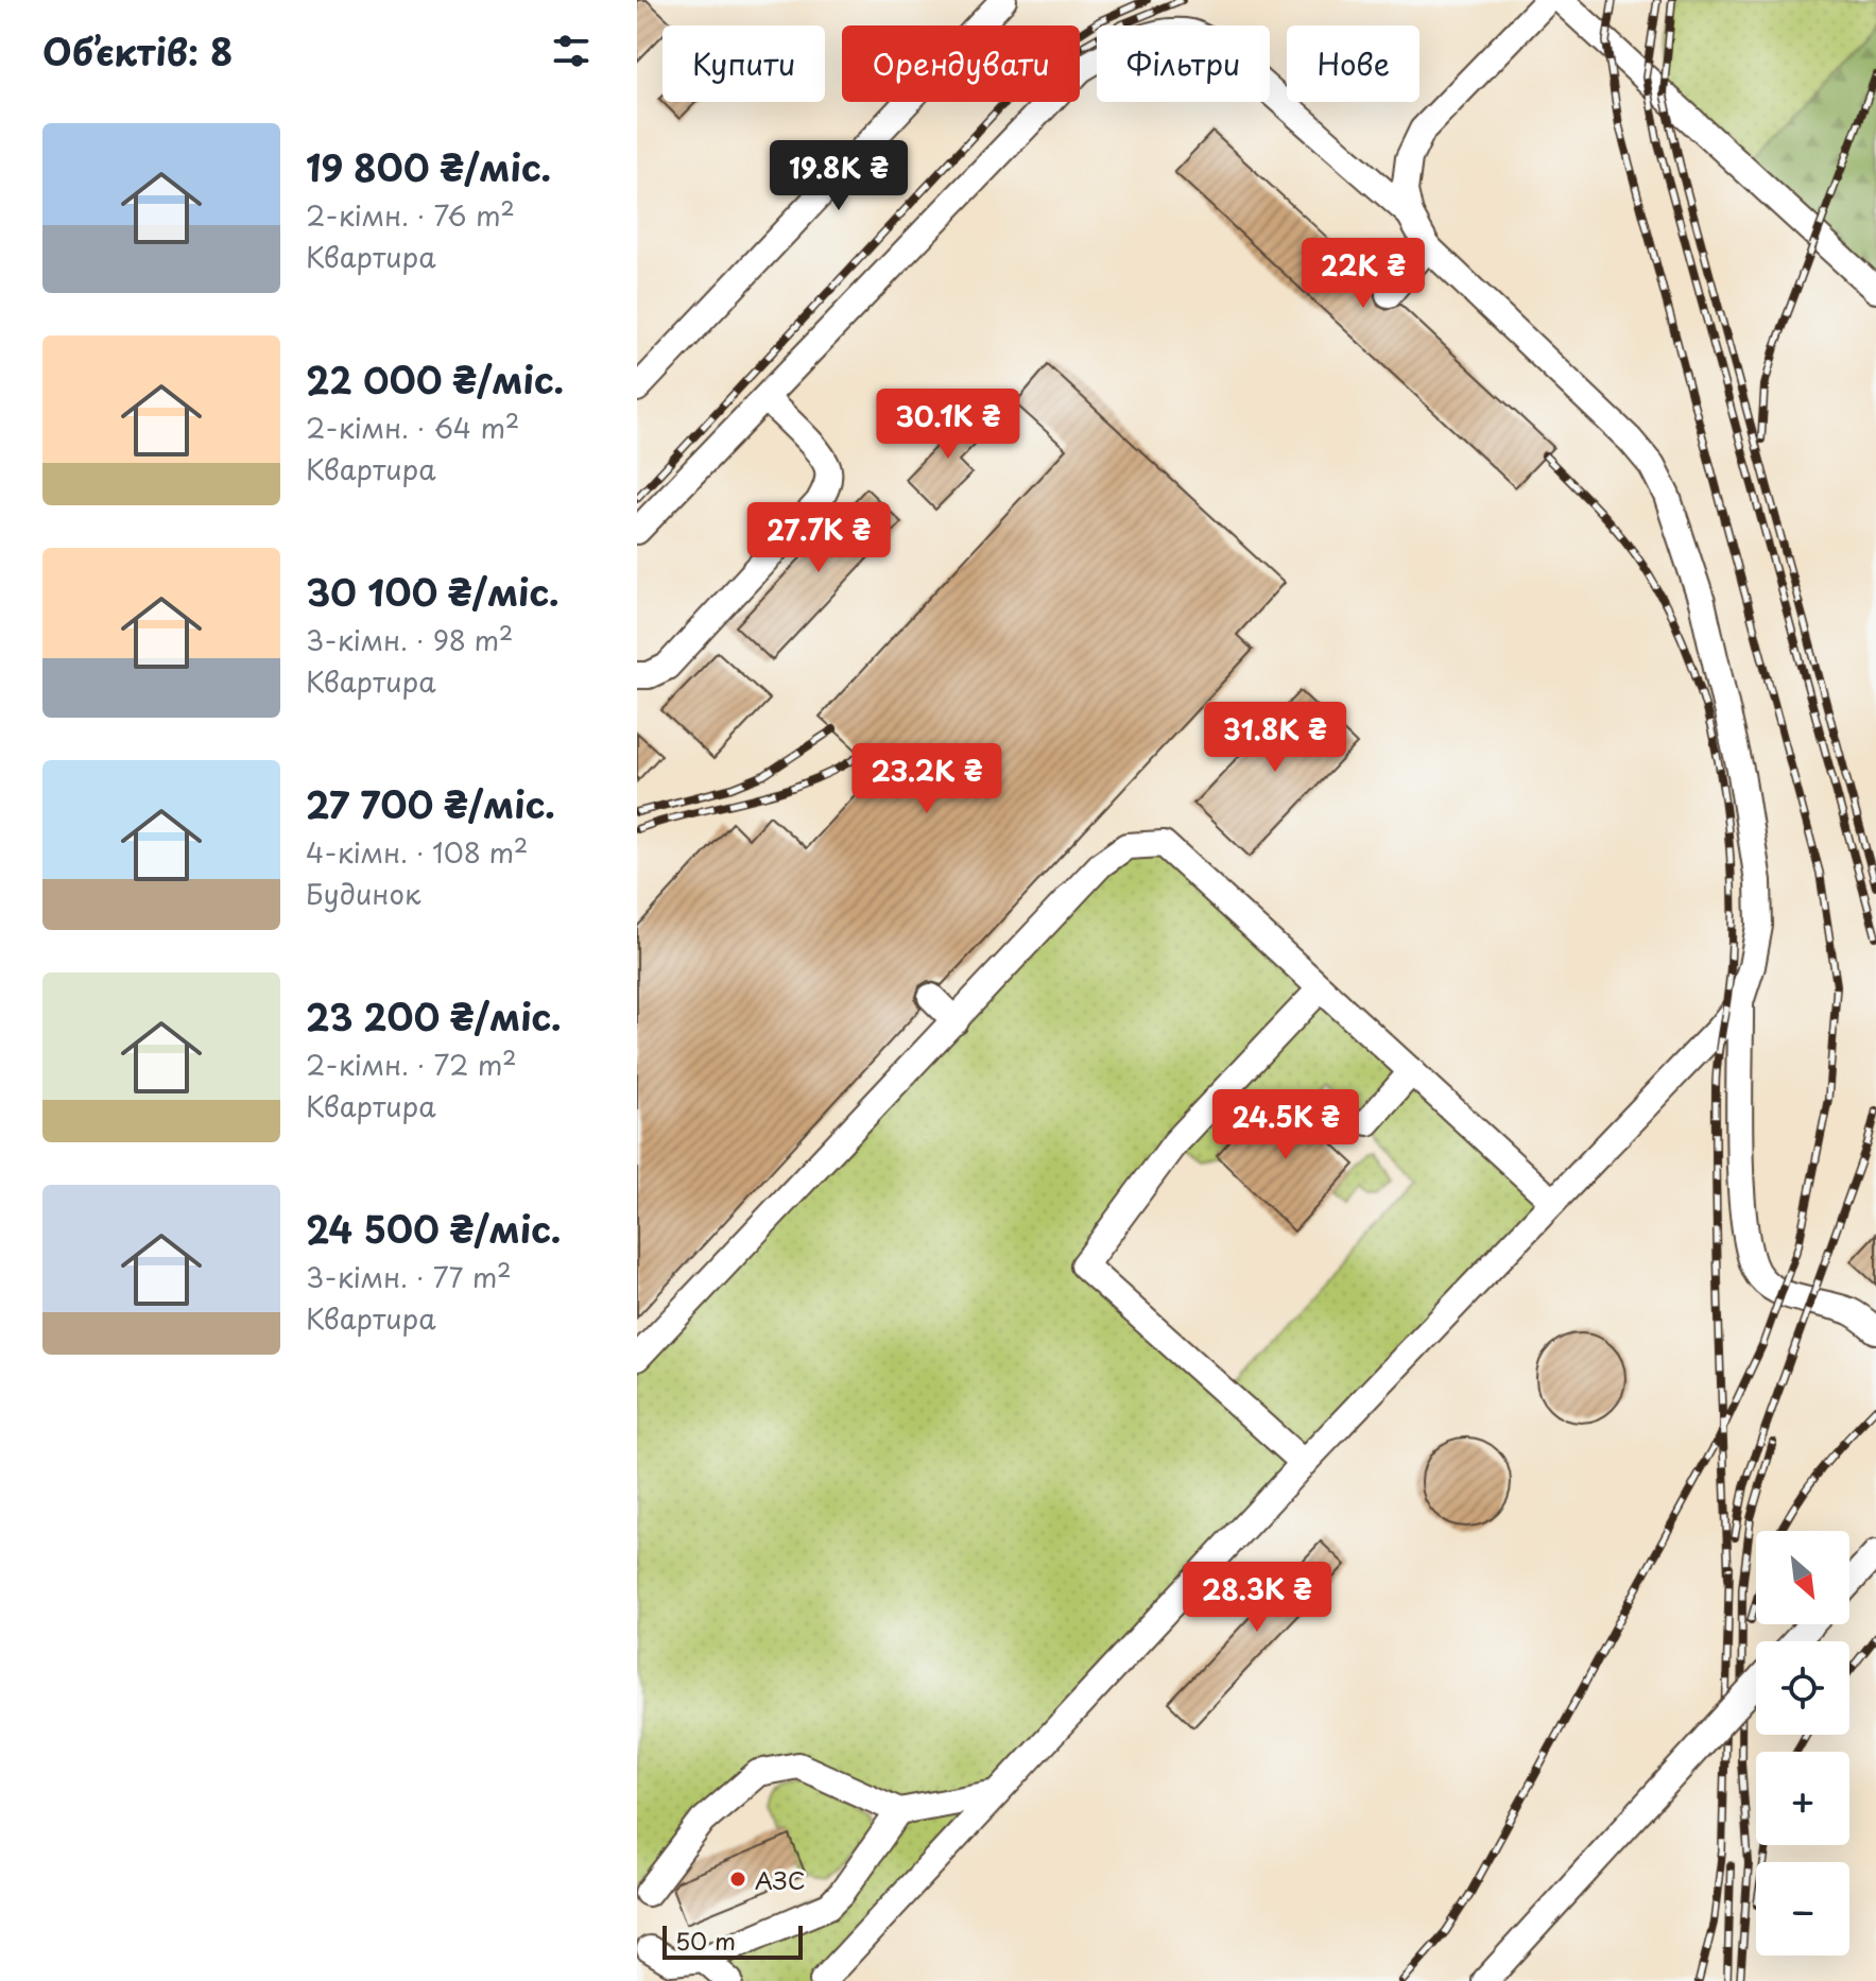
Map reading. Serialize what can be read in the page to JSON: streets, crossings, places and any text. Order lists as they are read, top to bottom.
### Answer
{
  "places": ["АЗС"],
  "scale_bar": "50 m",
  "north": "bottom right",
  "page": {
    "heading": "Об’єктів: 8",
    "chip": [
      "Купити",
      "Орендувати",
      "Фільтри",
      "Нове"
    ],
    "list": [
      {
        "name": "19 800 ₴/міс.",
        "note": "2-кімн. · 76 m² · Квартира"
      },
      {
        "name": "22 000 ₴/міс.",
        "note": "2-кімн. · 64 m² · Квартира"
      },
      {
        "name": "30 100 ₴/міс.",
        "note": "3-кімн. · 98 m² · Квартира"
      },
      {
        "name": "27 700 ₴/міс.",
        "note": "4-кімн. · 108 m² · Будинок"
      },
      {
        "name": "23 200 ₴/міс.",
        "note": "2-кімн. · 72 m² · Квартира"
      },
      {
        "name": "24 500 ₴/міс.",
        "note": "3-кімн. · 77 m² · Квартира"
      }
    ],
    "price": [
      "19.8K ₴",
      "22K ₴",
      "30.1K ₴",
      "27.7K ₴",
      "31.8K ₴",
      "23.2K ₴",
      "24.5K ₴",
      "28.3K ₴"
    ],
    "map_buttons": ["+", "−"],
    "scale": "50 m"
  }
}
